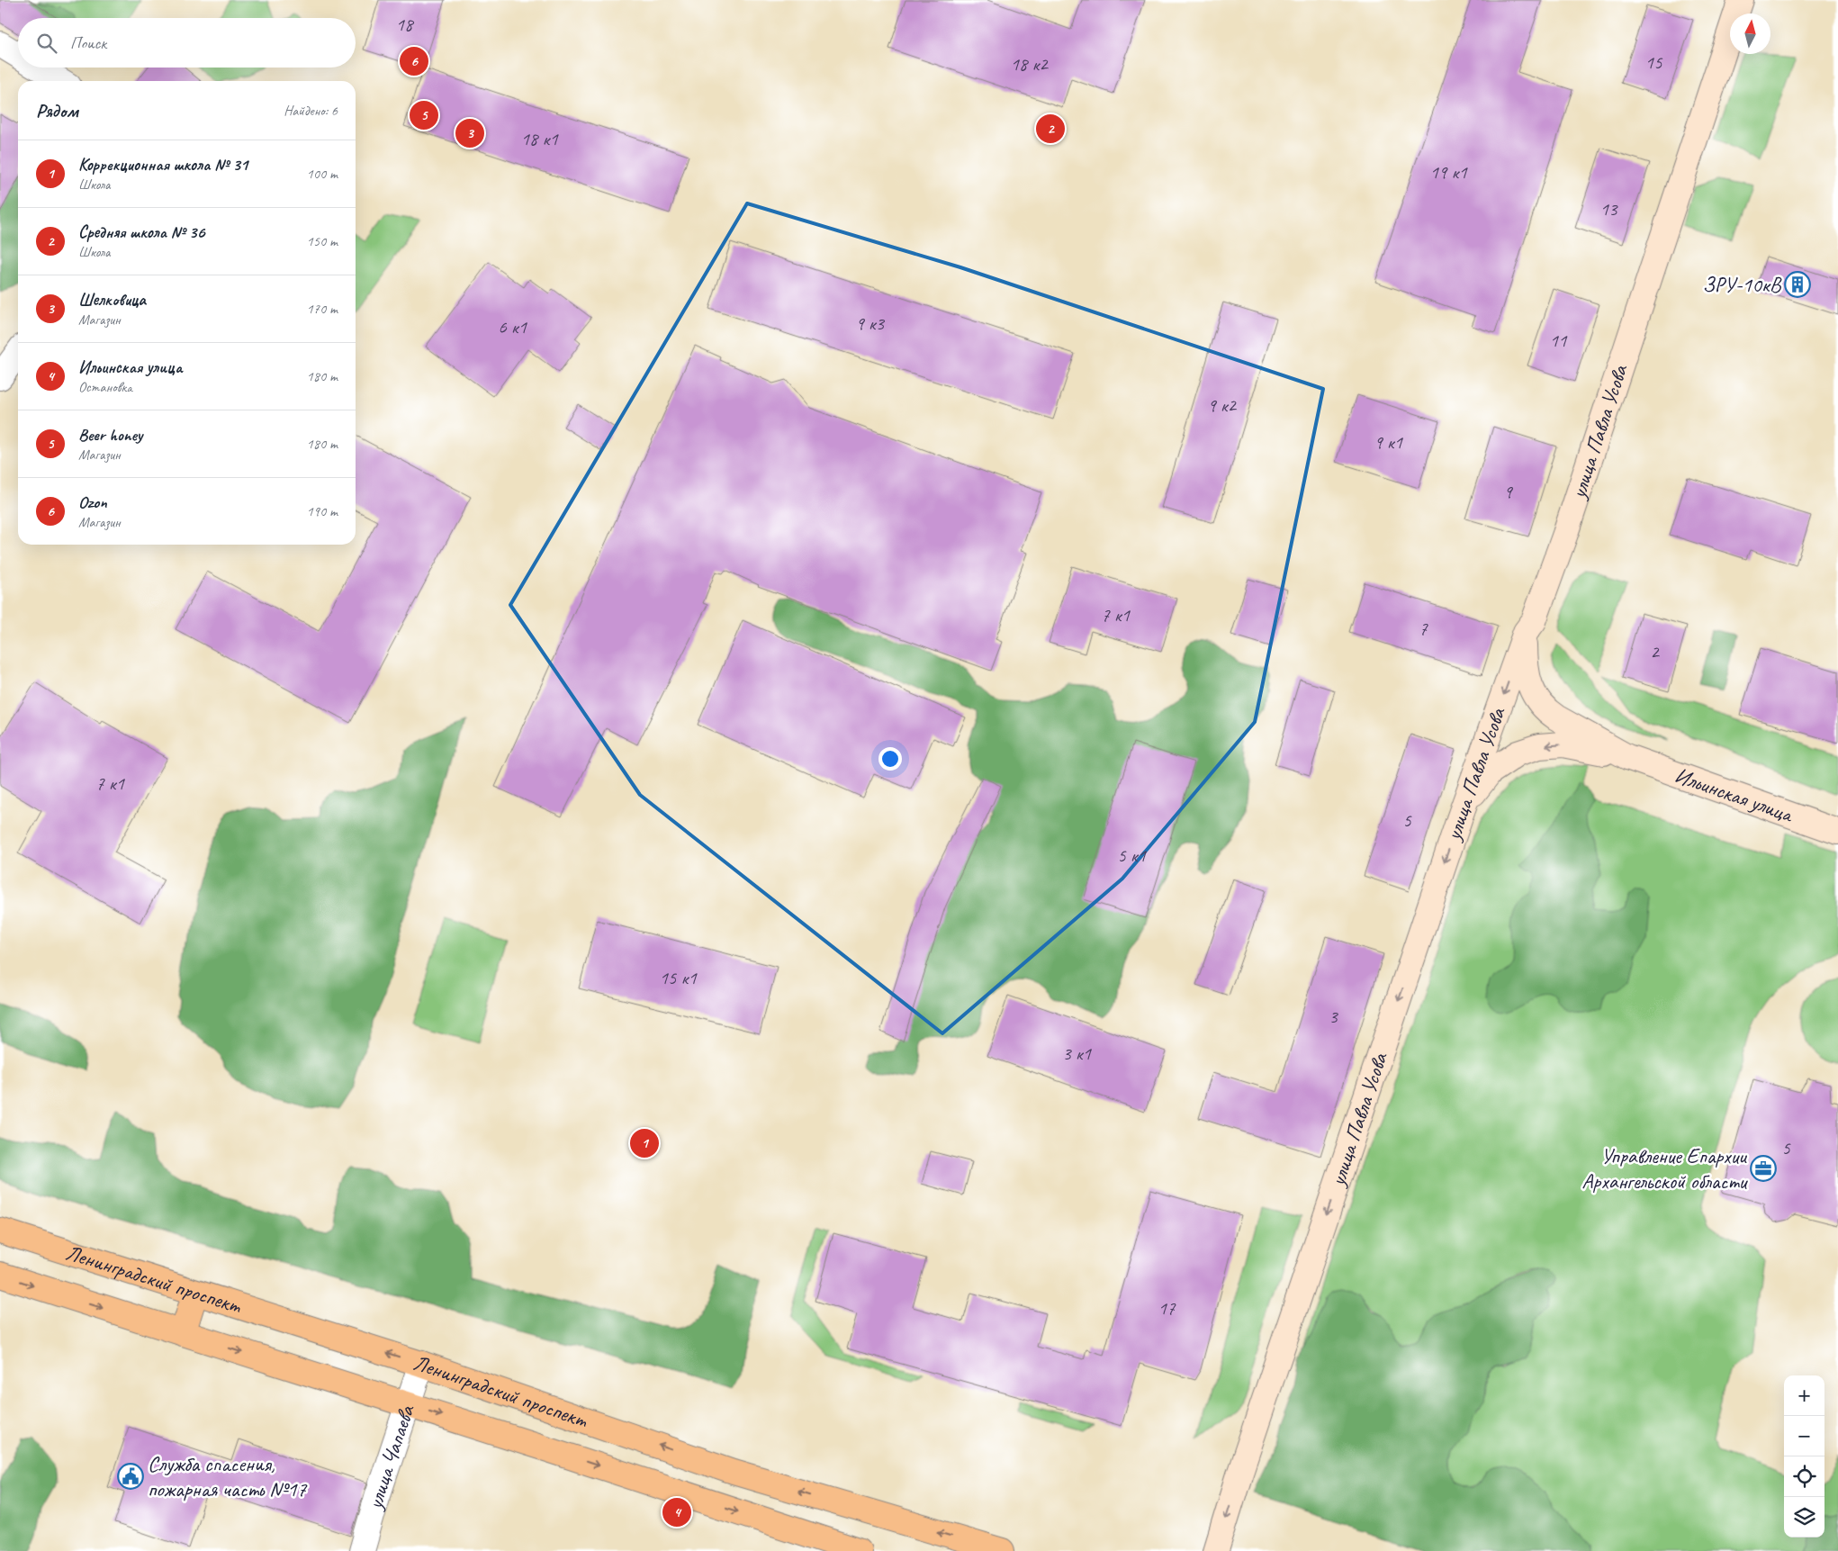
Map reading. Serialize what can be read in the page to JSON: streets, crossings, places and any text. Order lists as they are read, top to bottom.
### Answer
{
  "streets": {
    "main road": ["Ленинградский проспект"],
    "street": ["улица Павла Усова", "Ильинская улица", "улица Чапаева"]
  },
  "crossings": [
    ["Ленинградский проспект", "улица Чапаева"]
  ],
  "one_way": ["улица Павла Усова"],
  "places": {
    "building": ["ЗРУ-10кВ"],
    "office": ["Управление Епархии Архангельской области"],
    "public building": ["Служба спасения, пожарная часть №17"]
  },
  "house_numbers": [
    "18",
    "15",
    "18 к2",
    "18 к1",
    "19 к1",
    "13",
    "9 к3",
    "6 к1",
    "11",
    "9 к2",
    "9 к1",
    "9",
    "7 к1",
    "7",
    "2",
    "7 к1",
    "5",
    "5 к1",
    "15 к1",
    "3",
    "3 к1",
    "5",
    "17"
  ],
  "north": "top",
  "page": {
    "search": "Поиск",
    "pins": [
      "6",
      "5",
      "2",
      "3",
      "1",
      "4"
    ],
    "heading": ["Рядом", "Найдено: 6"],
    "list": [
      {
        "mark": "1",
        "name": "Коррекционная школа № 31",
        "note": "Школа",
        "value": "100 m"
      },
      {
        "mark": "2",
        "name": "Средняя школа № 36",
        "note": "Школа",
        "value": "150 m"
      },
      {
        "mark": "3",
        "name": "Шелковица",
        "note": "Магазин",
        "value": "170 m"
      },
      {
        "mark": "4",
        "name": "Ильинская улица",
        "note": "Остановка",
        "value": "180 m"
      },
      {
        "mark": "5",
        "name": "Beer honey",
        "note": "Магазин",
        "value": "180 m"
      },
      {
        "mark": "6",
        "name": "Ozon",
        "note": "Магазин",
        "value": "190 m"
      }
    ],
    "map_buttons": ["+", "−"]
  }
}
